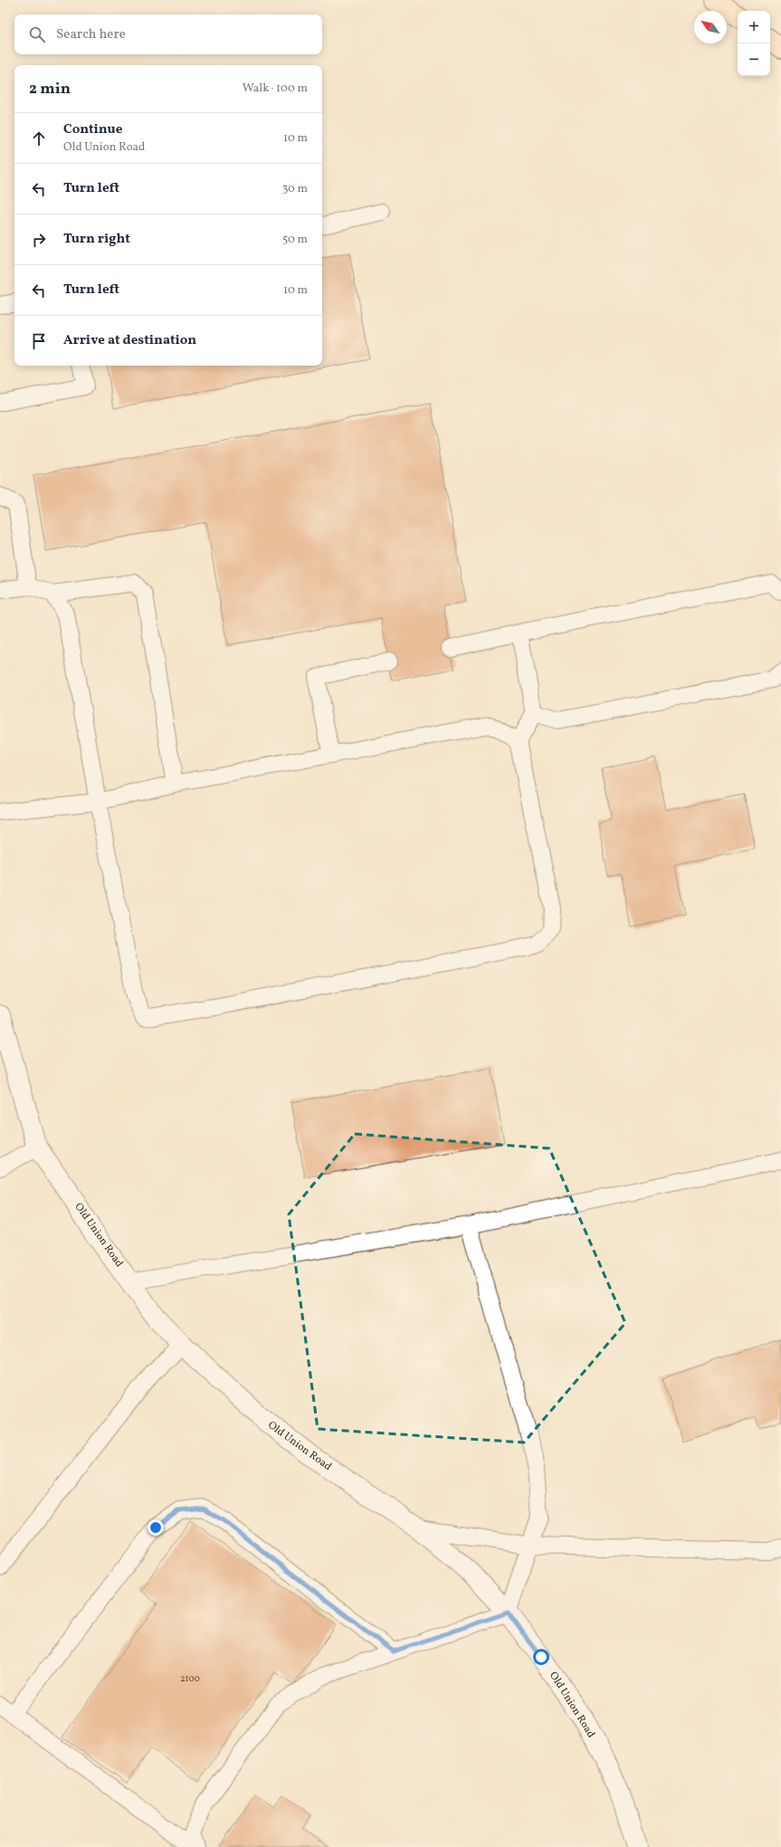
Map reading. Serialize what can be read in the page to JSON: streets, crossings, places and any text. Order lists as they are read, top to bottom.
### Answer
{
  "streets": {
    "street": ["Old Union Road"]
  },
  "house_numbers": ["2100"],
  "north": "top left",
  "page": {
    "map_buttons": ["+", "−"],
    "search": "Search here",
    "heading": ["2 min", "Walk · 100 m"],
    "list": [
      ["Continue", "Old Union Road", "10 m"],
      ["Turn left", "30 m"],
      ["Turn right", "50 m"],
      ["Turn left", "10 m"],
      "Arrive at destination"
    ]
  }
}
